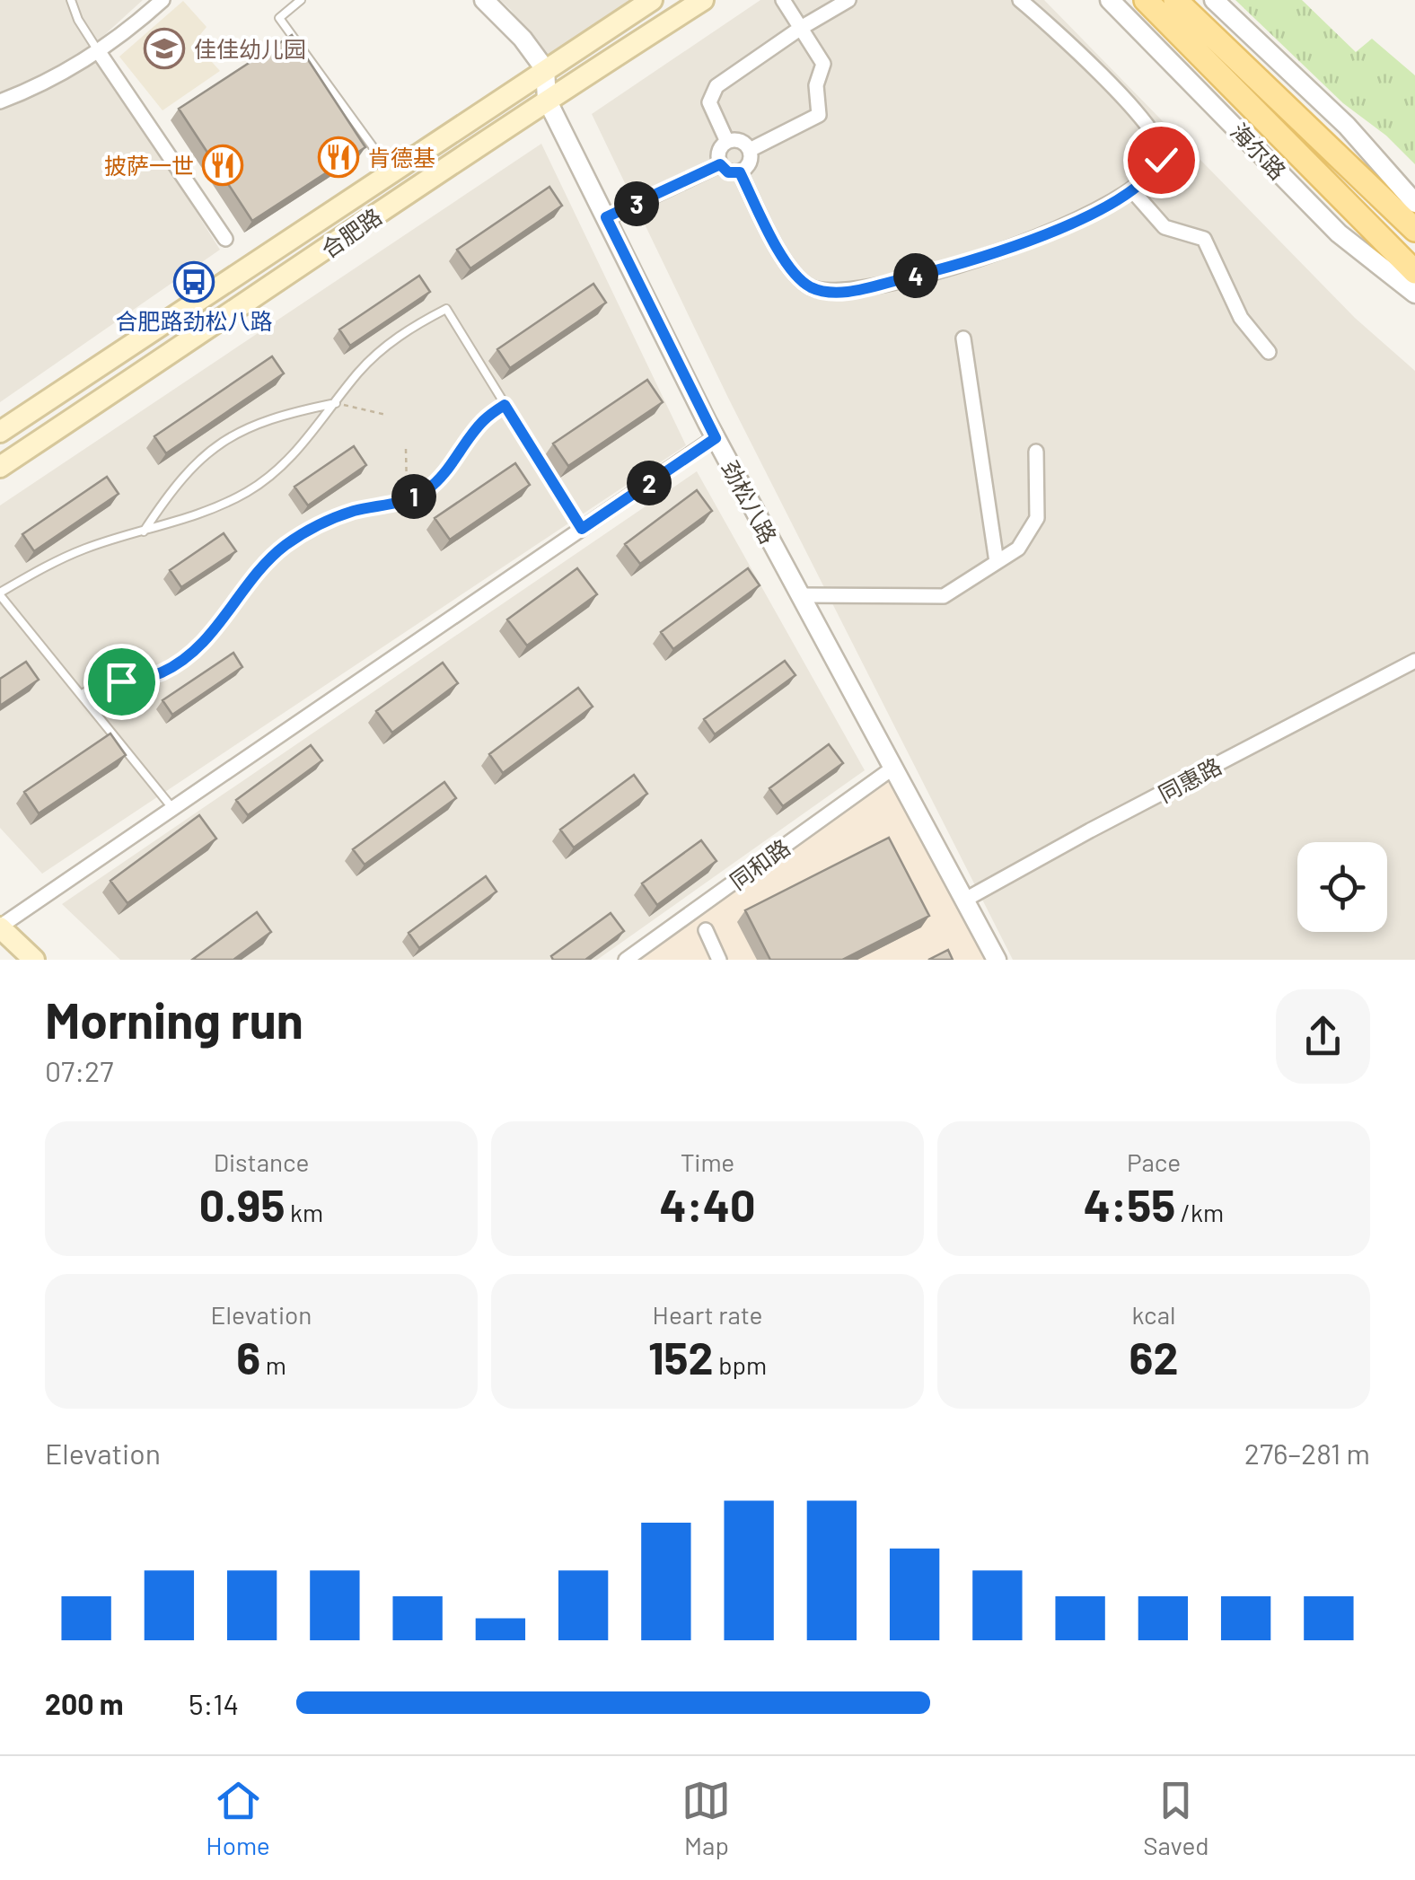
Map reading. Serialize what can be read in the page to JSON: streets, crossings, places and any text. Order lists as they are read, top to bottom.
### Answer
{
  "streets": {
    "main road": ["海尔路", "合肥路"],
    "street": ["劲松八路", "同惠路", "同和路"]
  },
  "crossings": [
    ["合肥路", "劲松八路"],
    ["劲松八路", "同惠路"],
    ["劲松八路", "同和路"]
  ],
  "places": {
    "school or university": ["佳佳幼儿园"],
    "restaurant": ["肯德基", "披萨一世"],
    "bus stop": ["合肥路劲松八路"]
  },
  "page": {
    "pins": [
      "3",
      "4",
      "2",
      "1"
    ],
    "heading": ["Morning run", "07:27"],
    "stats": [
      ["Distance", "0.95 km"],
      ["Time", "4:40"],
      ["Pace", "4:55 /km"],
      ["Elevation", "6 m"],
      ["Heart rate", "152 bpm"],
      ["kcal", "62"]
    ],
    "chart": ["Elevation", "276–281 m"],
    "list": [
      {
        "name": "200 m",
        "note": "5:14"
      }
    ],
    "tabs": ["Home", "Map", "Saved"]
  }
}
